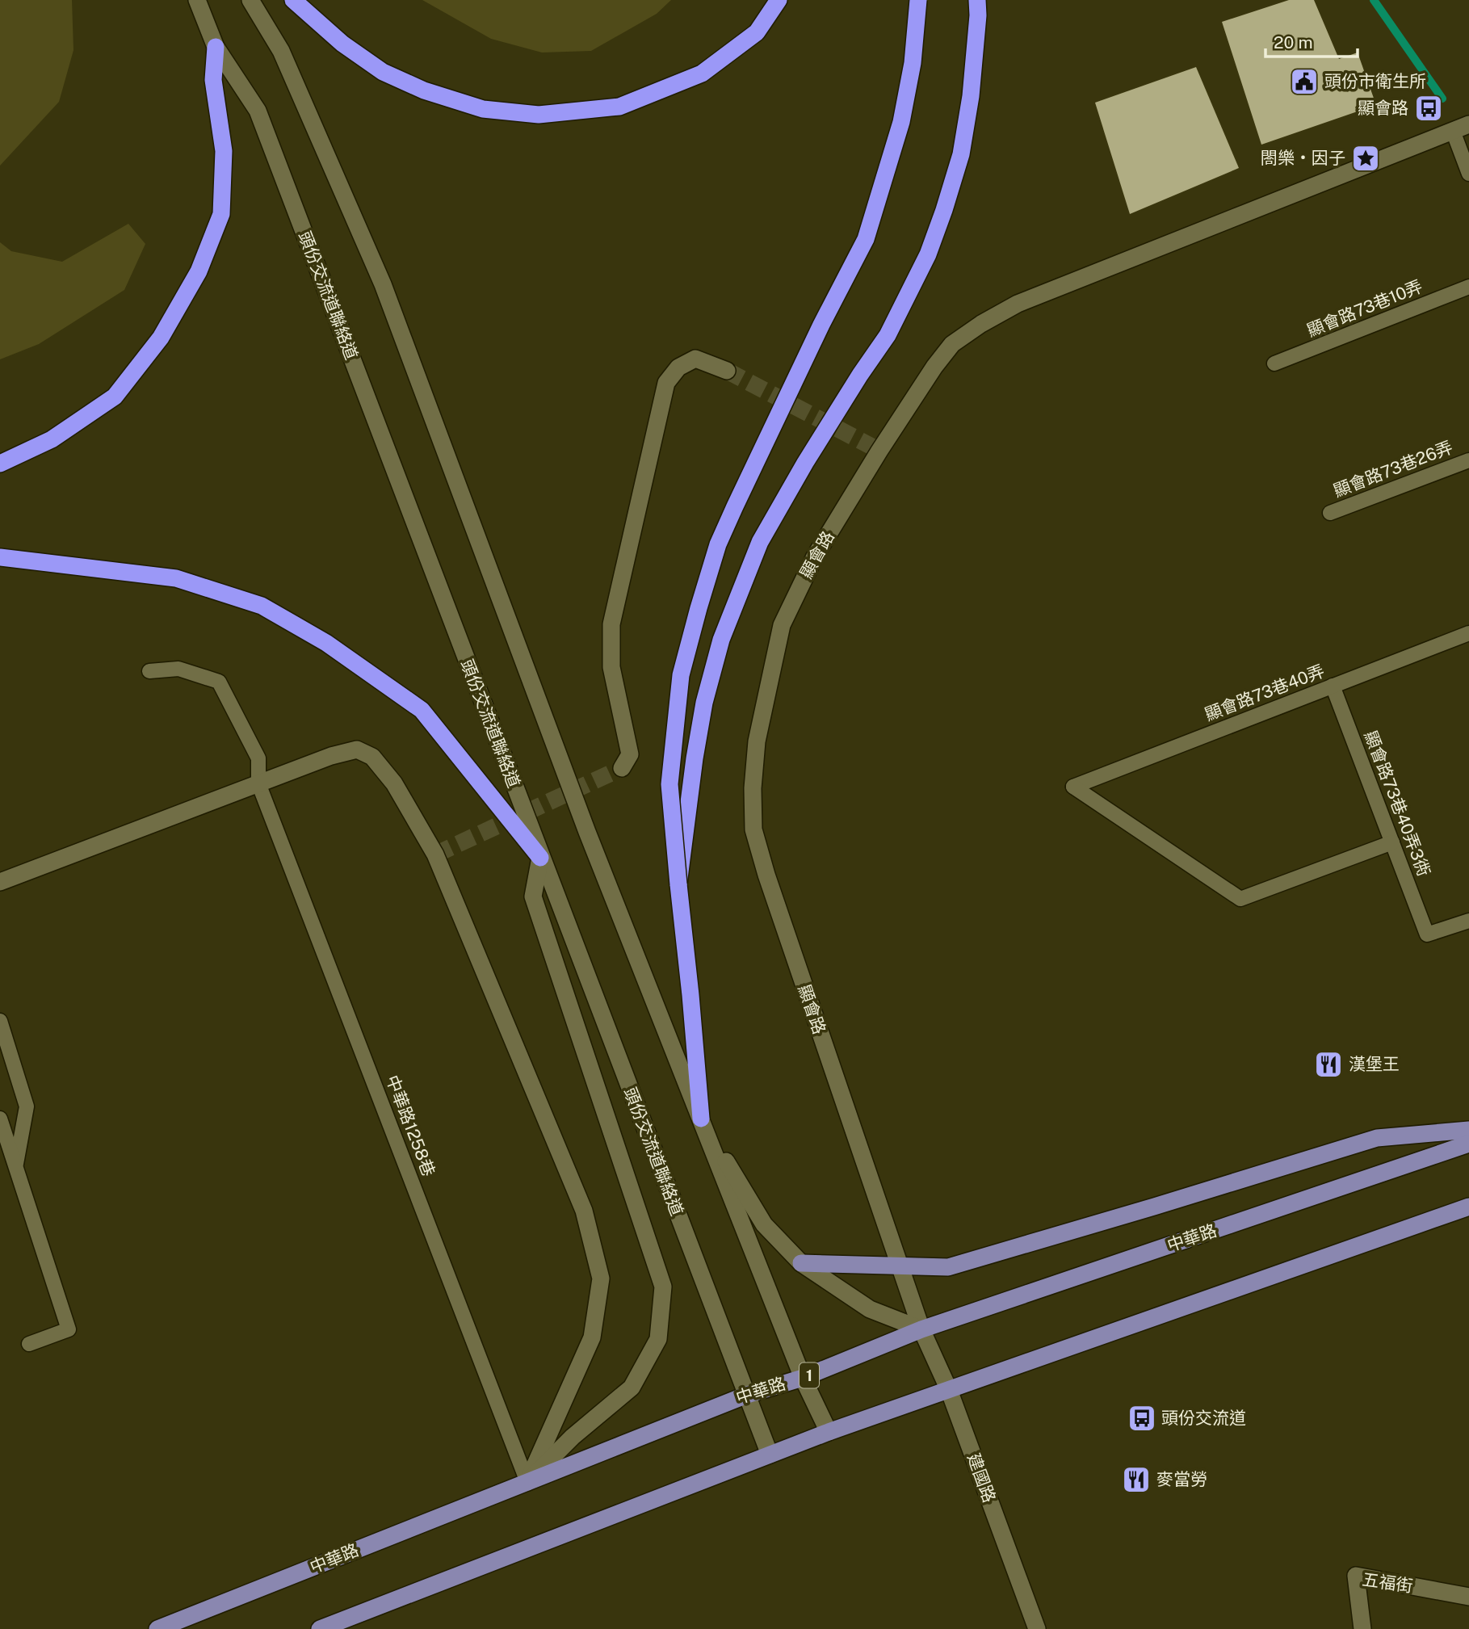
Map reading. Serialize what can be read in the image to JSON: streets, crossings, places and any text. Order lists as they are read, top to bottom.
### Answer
{
  "streets": {
    "main road": [
      "頭份交流道聯絡道",
      "顯會路",
      "中華路",
      "1",
      "建國路",
      "五福街"
    ],
    "lane": [
      "顯會路73巷10弄",
      "顯會路73巷26弄",
      "顯會路73巷40弄",
      "顯會路73巷40弄3衖",
      "中華路1258巷"
    ]
  },
  "crossings": [
    ["頭份交流道聯絡道", "中華路"],
    ["顯會路", "中華路"],
    ["顯會路", "建國路"],
    ["顯會路73巷40弄", "顯會路73巷40弄3衖"],
    ["中華路1258巷", "中華路"],
    ["中華路", "建國路"]
  ],
  "places": {
    "public building": ["頭份市衛生所"],
    "bus stop": ["顯會路", "頭份交流道"],
    "place": ["閤樂‧因子"],
    "restaurant": ["漢堡王", "麥當勞"]
  },
  "scale_bar": "20 m"
}
